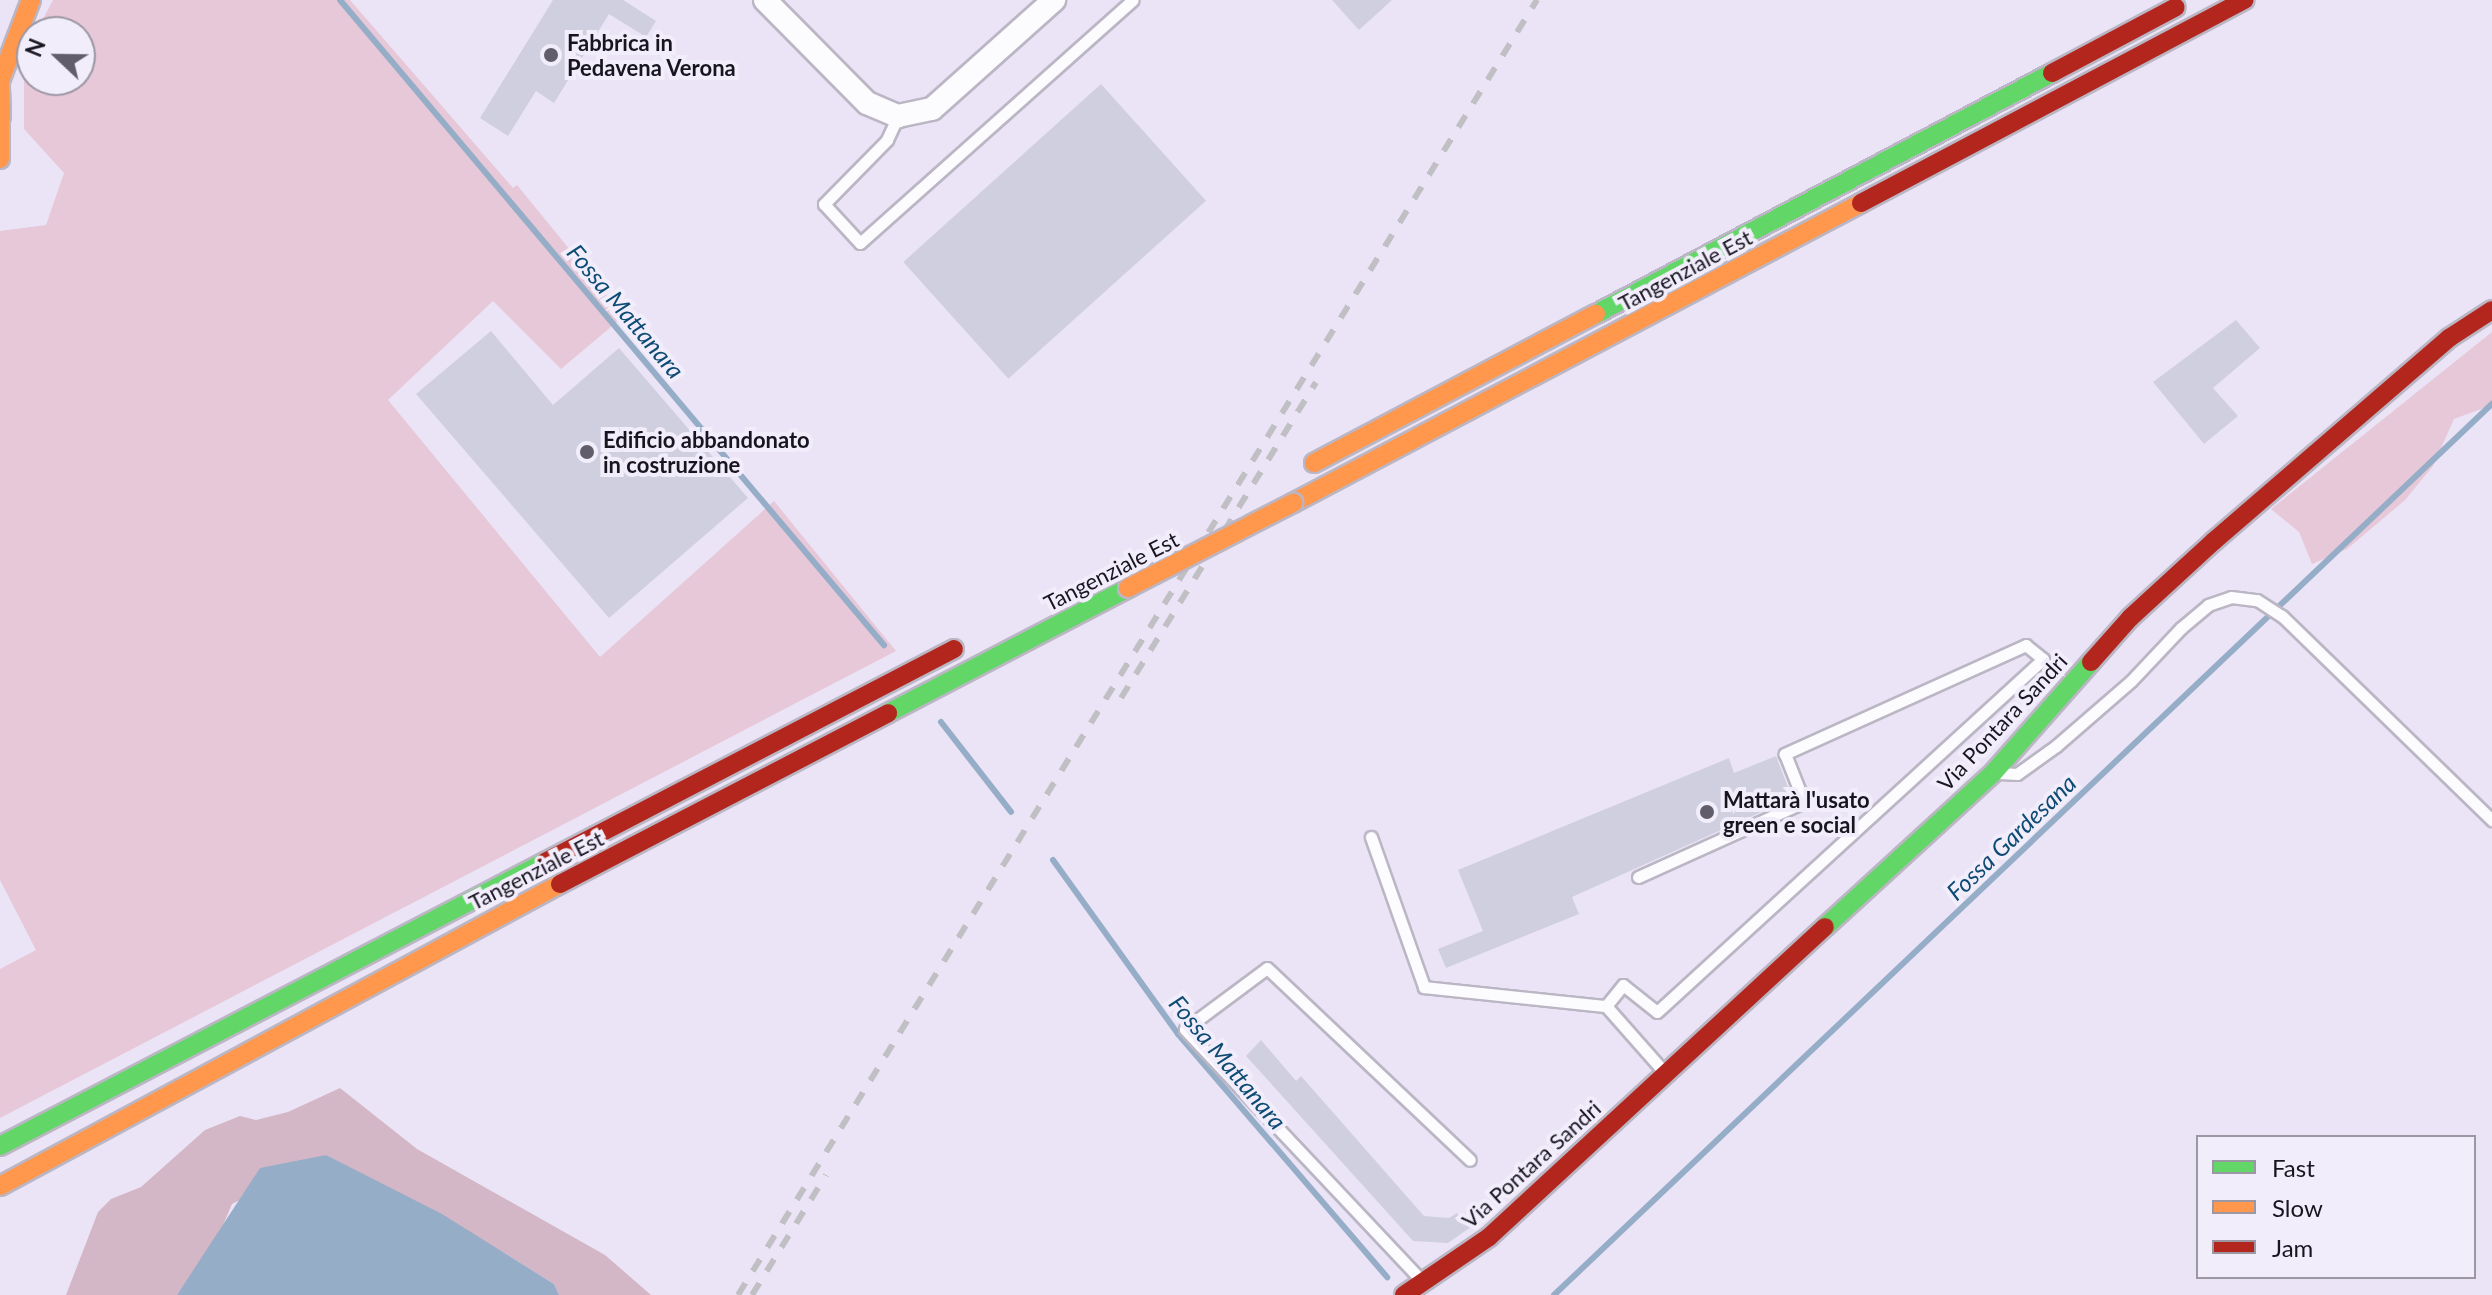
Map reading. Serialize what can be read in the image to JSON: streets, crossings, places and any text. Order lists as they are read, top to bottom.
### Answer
{
  "streets": {
    "main road": ["Tangenziale Est", "Via Pontara Sandri"]
  },
  "water": ["Fossa Mattanara", "Fossa Gardesana"],
  "places": ["Fabbrica in Pedavena Verona", "Edificio abbandonato in costruzione", "Mattarà l'usato green e social"],
  "legend": ["Fast", "Slow", "Jam"],
  "north": "left"
}
